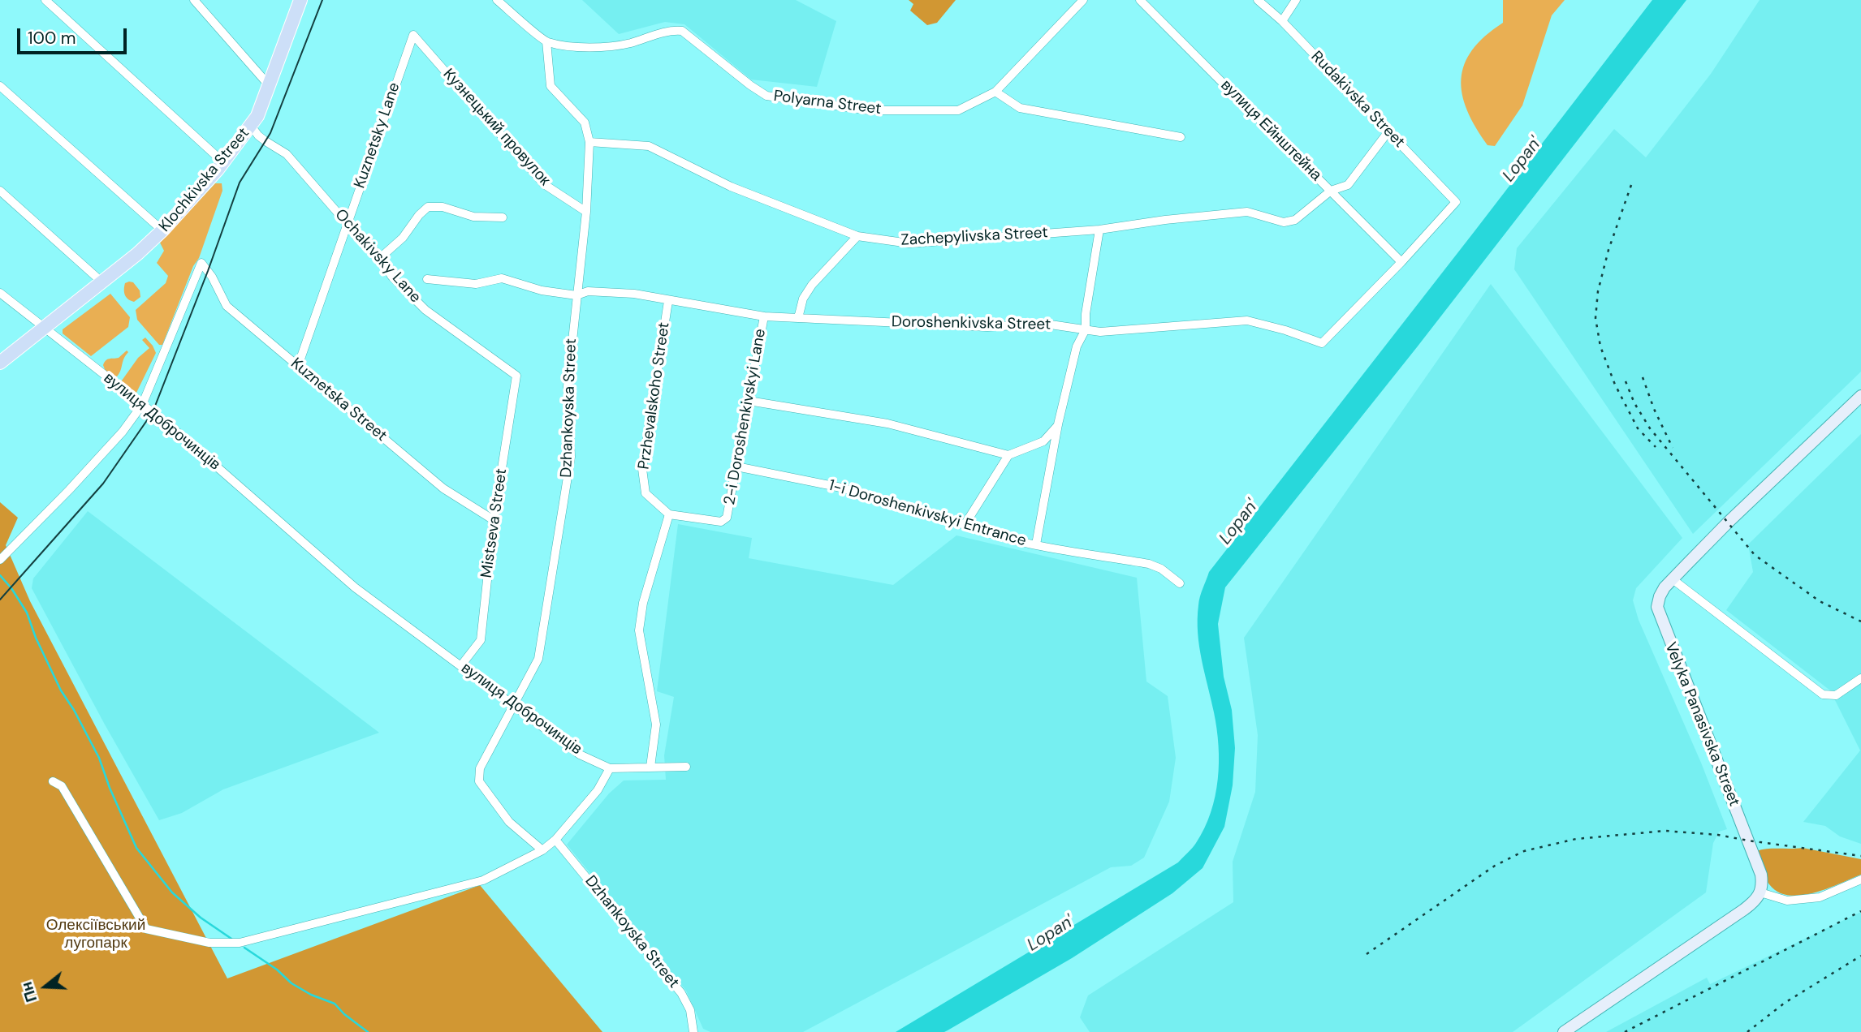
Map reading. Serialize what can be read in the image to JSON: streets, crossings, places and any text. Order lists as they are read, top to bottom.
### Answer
{
  "streets": {
    "main road": ["Klochkivska Street"],
    "street": [
      "Rudakivska Street",
      "Polyarna Street",
      "вулиця Ейнштейна",
      "Kuznetsky Lane",
      "Zachepylivska Street",
      "Ochakivsky Lane",
      "Doroshenkivska Street",
      "Przhevalskoho Street",
      "Kuznetska Street",
      "Dzhankoyska Street",
      "2-i Doroshenkivskyi Lane",
      "вулиця Доброчинців",
      "1-i Doroshenkivskyi Entrance",
      "Mistseva Street",
      "Velyka Panasivska Street"
    ]
  },
  "crossings": [
    ["Rudakivska Street", "Zachepylivska Street"],
    ["Rudakivska Street", "Doroshenkivska Street"],
    ["Polyarna Street", "Dzhankoyska Street"],
    ["вулиця Ейнштейна", "Zachepylivska Street"],
    ["вулиця Ейнштейна", "Doroshenkivska Street"],
    ["Kuznetsky Lane", "Ochakivsky Lane"],
    ["Kuznetsky Lane", "Kuznetska Street"],
    ["Kuznetsky Lane", "Dzhankoyska Street"],
    ["Klochkivska Street", "Ochakivsky Lane"],
    ["Klochkivska Street", "вулиця Доброчинців"],
    ["Zachepylivska Street", "Dzhankoyska Street"],
    ["Ochakivsky Lane", "Mistseva Street"],
    ["Doroshenkivska Street", "Przhevalskoho Street"],
    ["Doroshenkivska Street", "Dzhankoyska Street"],
    ["Doroshenkivska Street", "2-i Doroshenkivskyi Lane"],
    ["Przhevalskoho Street", "2-i Doroshenkivskyi Lane"],
    ["Kuznetska Street", "вулиця Доброчинців"],
    ["Kuznetska Street", "Mistseva Street"],
    ["Dzhankoyska Street", "вулиця Доброчинців"],
    ["2-i Doroshenkivskyi Lane", "1-i Doroshenkivskyi Entrance"],
    ["вулиця Доброчинців", "Mistseva Street"]
  ],
  "water": ["Lopan'"],
  "parks": ["Олексіївський лугопарк"],
  "scale_bar": "100 m",
  "north": "left"
}
